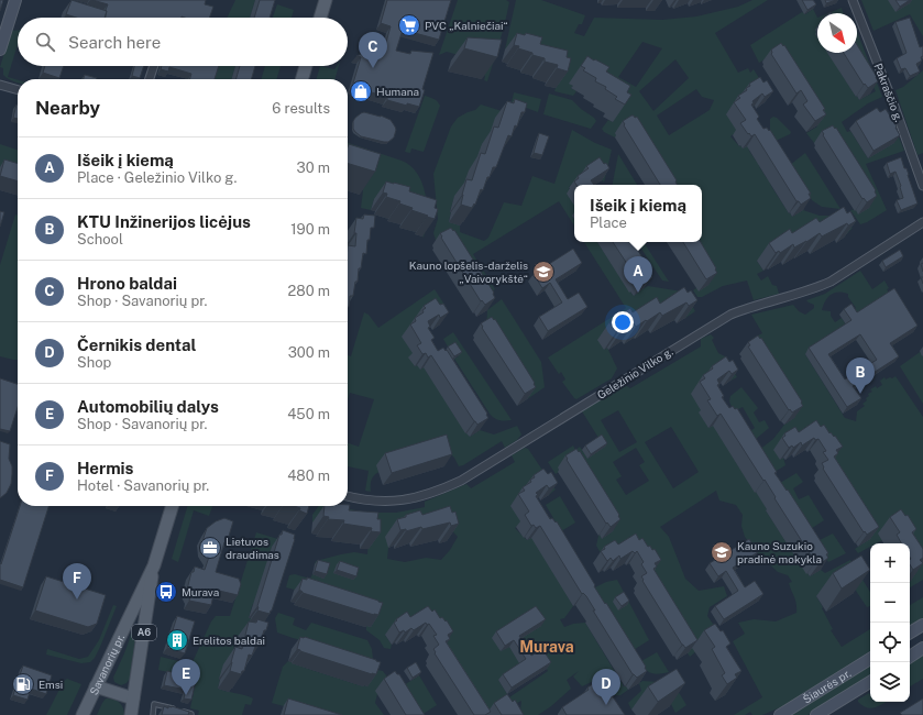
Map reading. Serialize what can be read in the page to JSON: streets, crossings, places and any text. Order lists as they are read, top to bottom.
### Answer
{
  "streets": {
    "main road": ["A6", "Savanorių pr.", "Šiaurės pr."],
    "street": ["Pakraščio g.", "Geležinio Vilko g."]
  },
  "districts": ["Murava"],
  "places": {
    "supermarket": ["PVC „Kalniečiai“"],
    "shop": ["Humana"],
    "school or university": ["Kauno lopšelis-darželis „Vaivorykštė“", "Kauno Suzukio pradinė mokykla"],
    "office": ["Lietuvos draudimas"],
    "bus stop": ["Murava"],
    "building": ["Erelitos baldai"],
    "fuel station": ["Emsi"]
  },
  "north": "bottom right",
  "page": {
    "search": "Search here",
    "pins": [
      "C",
      "A",
      "B",
      "F",
      "E",
      "D"
    ],
    "heading": ["Nearby", "6 results"],
    "list": [
      {
        "mark": "A",
        "name": "Išeik į kiemą",
        "note": "Place · Geležinio Vilko g.",
        "value": "30 m"
      },
      {
        "mark": "B",
        "name": "KTU Inžinerijos licėjus",
        "note": "School",
        "value": "190 m"
      },
      {
        "mark": "C",
        "name": "Hrono baldai",
        "note": "Shop · Savanorių pr.",
        "value": "280 m"
      },
      {
        "mark": "D",
        "name": "Černikis dental",
        "note": "Shop",
        "value": "300 m"
      },
      {
        "mark": "E",
        "name": "Automobilių dalys",
        "note": "Shop · Savanorių pr.",
        "value": "450 m"
      },
      {
        "mark": "F",
        "name": "Hermis",
        "note": "Hotel · Savanorių pr.",
        "value": "480 m"
      }
    ],
    "popup": ["Išeik į kiemą", "Place"],
    "map_buttons": ["+", "−"]
  }
}
